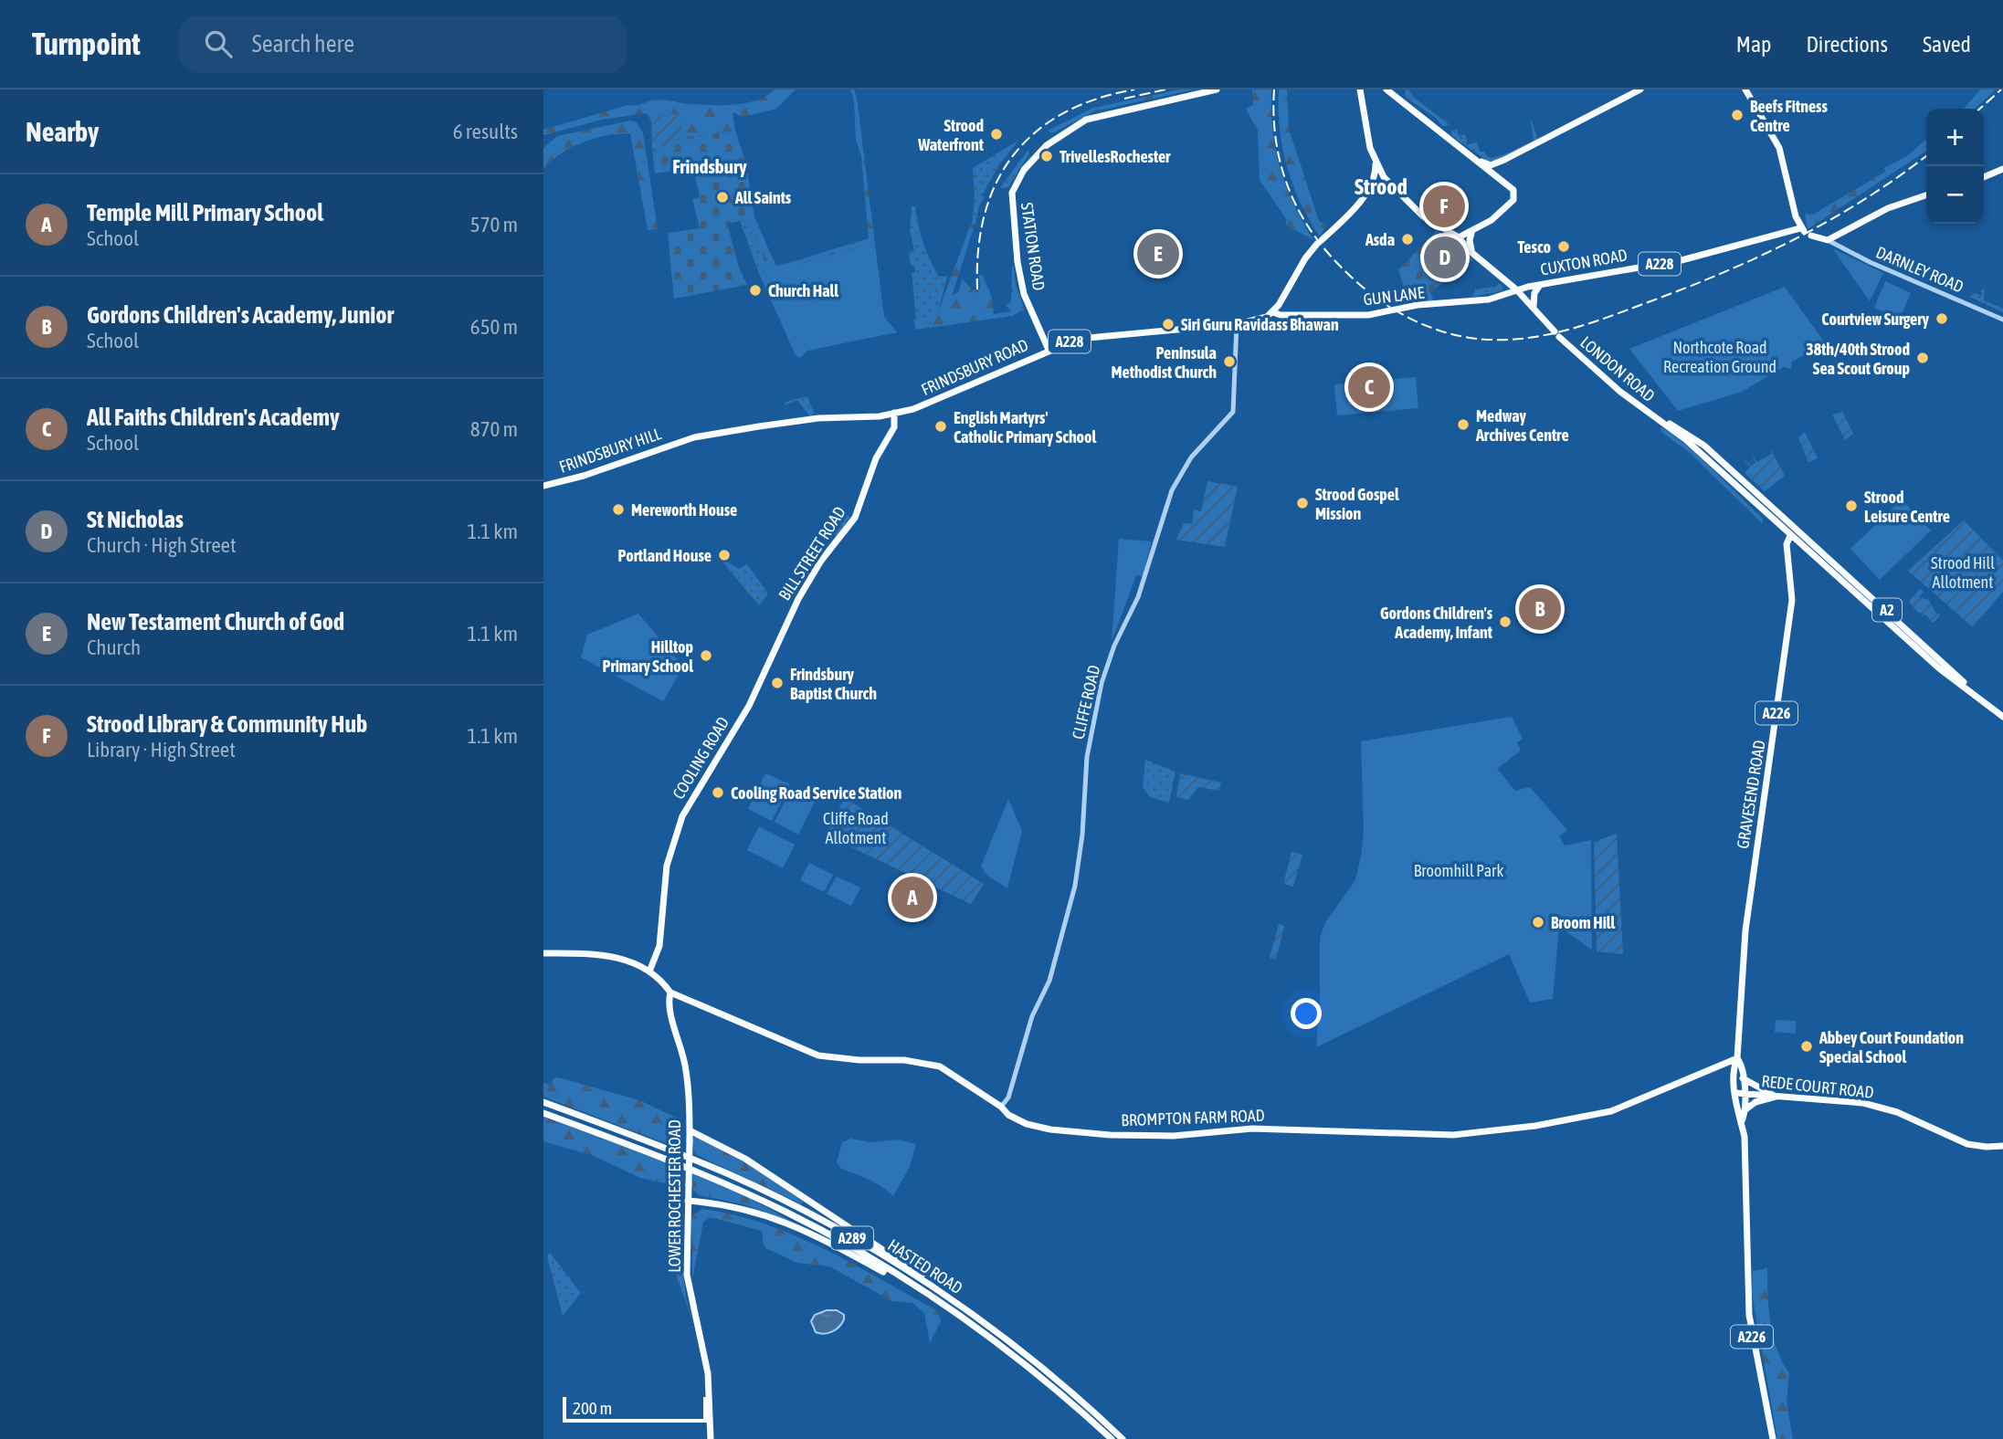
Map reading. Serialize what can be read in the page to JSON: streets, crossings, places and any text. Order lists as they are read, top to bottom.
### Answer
{
  "streets": {
    "main road": [
      "STATION ROAD",
      "CUXTON ROAD",
      "A228",
      "GUN LANE",
      "FRINDSBURY ROAD",
      "LONDON ROAD",
      "FRINDSBURY HILL",
      "BILL STREET ROAD",
      "A2",
      "A226",
      "COOLING ROAD",
      "GRAVESEND ROAD",
      "REDE COURT ROAD",
      "BROMPTON FARM ROAD",
      "LOWER ROCHESTER ROAD",
      "A289",
      "HASTED ROAD"
    ],
    "street": ["DARNLEY ROAD", "CLIFFE ROAD"]
  },
  "crossings": [
    ["STATION ROAD", "FRINDSBURY ROAD"],
    ["CUXTON ROAD", "GUN LANE"],
    ["CUXTON ROAD", "LONDON ROAD"],
    ["CUXTON ROAD", "A2"],
    ["GUN LANE", "FRINDSBURY ROAD"],
    ["GUN LANE", "LONDON ROAD"],
    ["GUN LANE", "A2"],
    ["FRINDSBURY ROAD", "FRINDSBURY HILL"],
    ["FRINDSBURY ROAD", "BILL STREET ROAD"],
    ["FRINDSBURY ROAD", "CLIFFE ROAD"],
    ["LONDON ROAD", "A2"],
    ["LONDON ROAD", "GRAVESEND ROAD"],
    ["BILL STREET ROAD", "COOLING ROAD"],
    ["A2", "GRAVESEND ROAD"],
    ["CLIFFE ROAD", "BROMPTON FARM ROAD"],
    ["GRAVESEND ROAD", "REDE COURT ROAD"],
    ["GRAVESEND ROAD", "BROMPTON FARM ROAD"],
    ["BROMPTON FARM ROAD", "LOWER ROCHESTER ROAD"]
  ],
  "districts": ["Frindsbury", "Strood"],
  "parks": [
    "Northcote Road Recreation Ground",
    "Strood Hill Allotment",
    "Cliffe Road Allotment",
    "Broomhill Park"
  ],
  "places": [
    "Beefs Fitness Centre",
    "Strood Waterfront",
    "TrivellesRochester",
    "All Saints",
    "Asda",
    "Tesco",
    "Church Hall",
    "Courtview Surgery",
    "Siri Guru Ravidass Bhawan",
    "38th/40th Strood Sea Scout Group",
    "Peninsula Methodist Church",
    "Medway Archives Centre",
    "English Martyrs' Catholic Primary School",
    "Strood Gospel Mission",
    "Strood Leisure Centre",
    "Mereworth House",
    "Portland House",
    "Gordons Children's Academy, Infant",
    "Hilltop Primary School",
    "Frindsbury Baptist Church",
    "Cooling Road Service Station",
    "Broom Hill",
    "Abbey Court Foundation Special School"
  ],
  "scale_bar": "200 m",
  "page": {
    "header": "Turnpoint",
    "search": "Search here",
    "nav": ["Map", "Directions", "Saved"],
    "heading": ["Nearby", "6 results"],
    "map_buttons": ["+", "−"],
    "list": [
      {
        "mark": "A",
        "name": "Temple Mill Primary School",
        "note": "School",
        "value": "570 m"
      },
      {
        "mark": "B",
        "name": "Gordons Children's Academy, Junior",
        "note": "School",
        "value": "650 m"
      },
      {
        "mark": "C",
        "name": "All Faiths Children's Academy",
        "note": "School",
        "value": "870 m"
      },
      {
        "mark": "D",
        "name": "St Nicholas",
        "note": "Church · High Street",
        "value": "1.1 km"
      },
      {
        "mark": "E",
        "name": "New Testament Church of God",
        "note": "Church",
        "value": "1.1 km"
      },
      {
        "mark": "F",
        "name": "Strood Library & Community Hub",
        "note": "Library · High Street",
        "value": "1.1 km"
      }
    ],
    "pins": [
      "F",
      "E",
      "D",
      "C",
      "B",
      "A"
    ],
    "scale": "200 m"
  }
}
